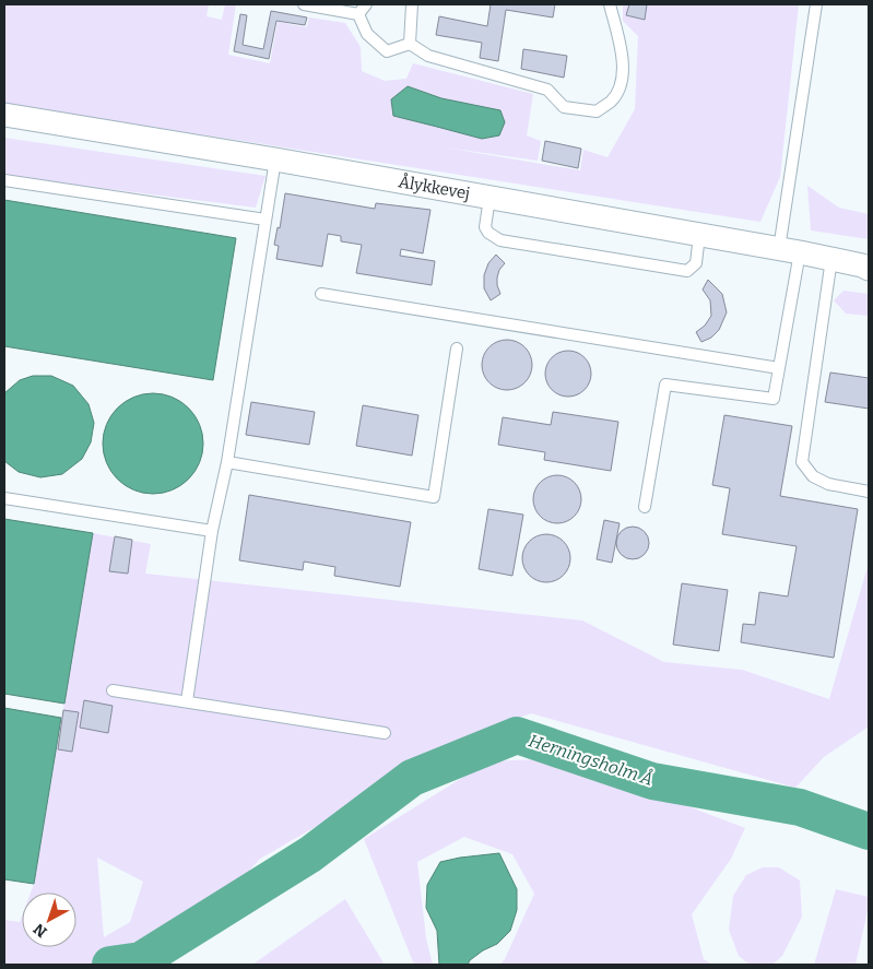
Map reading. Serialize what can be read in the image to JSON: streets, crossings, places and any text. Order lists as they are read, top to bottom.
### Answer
{
  "streets": {
    "street": ["Ålykkevej"]
  },
  "water": ["Herningsholm Å"],
  "north": "bottom left"
}
